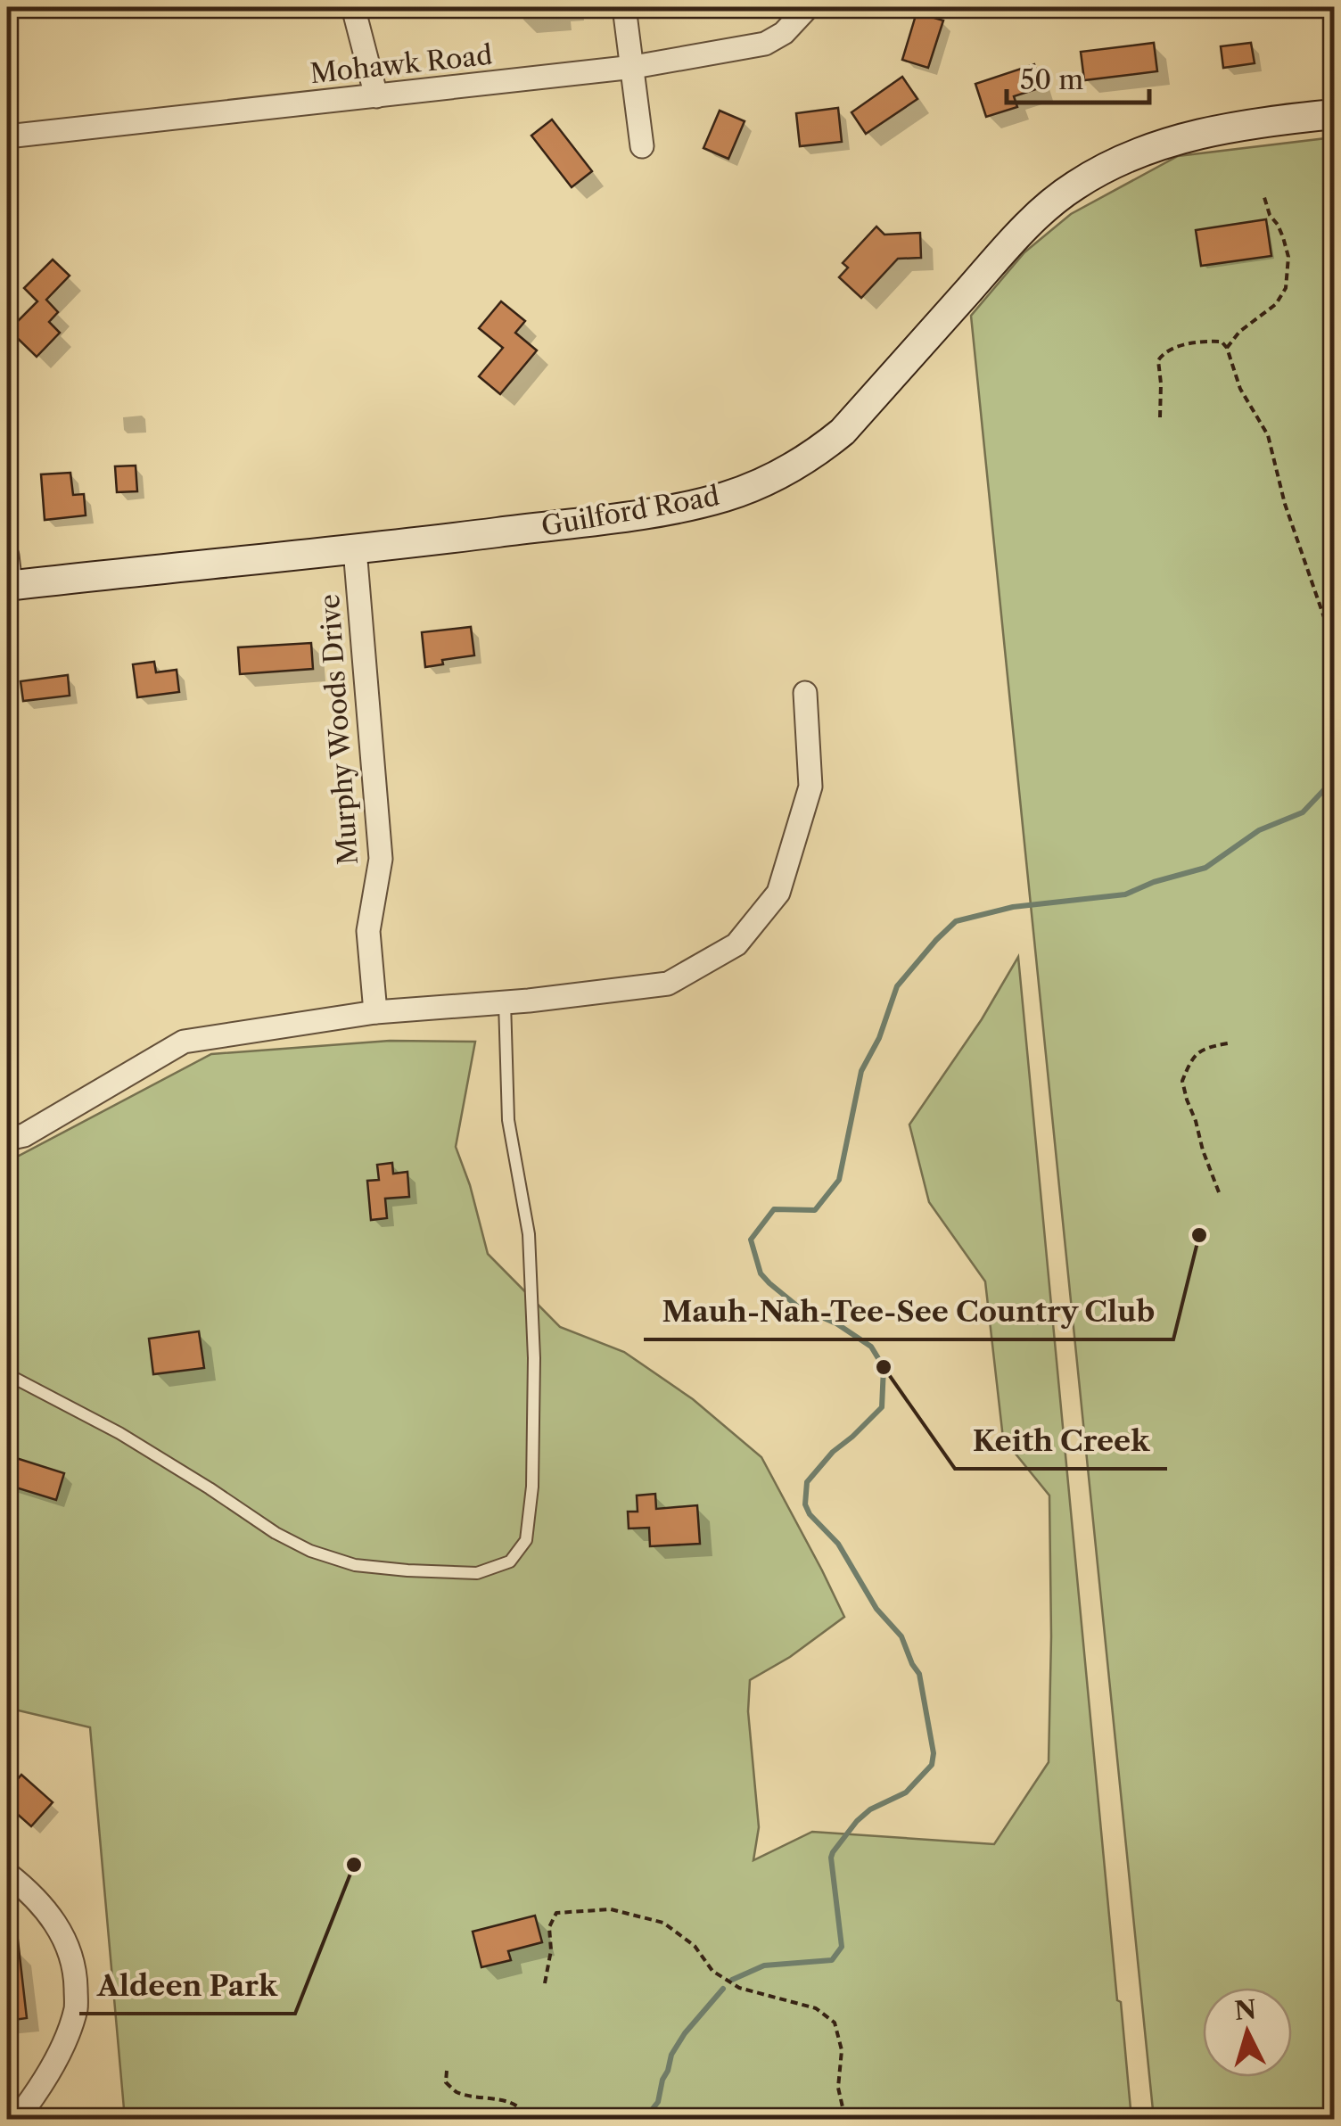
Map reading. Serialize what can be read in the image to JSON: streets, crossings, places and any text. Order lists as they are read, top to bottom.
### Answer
{
  "streets": {
    "street": ["Mohawk Road", "Guilford Road", "Murphy Woods Drive"]
  },
  "crossings": [
    ["Guilford Road", "Murphy Woods Drive"]
  ],
  "places": ["Mauh-Nah-Tee-See Country Club", "Keith Creek", "Aldeen Park"],
  "scale_bar": "50 m",
  "north": "top"
}
